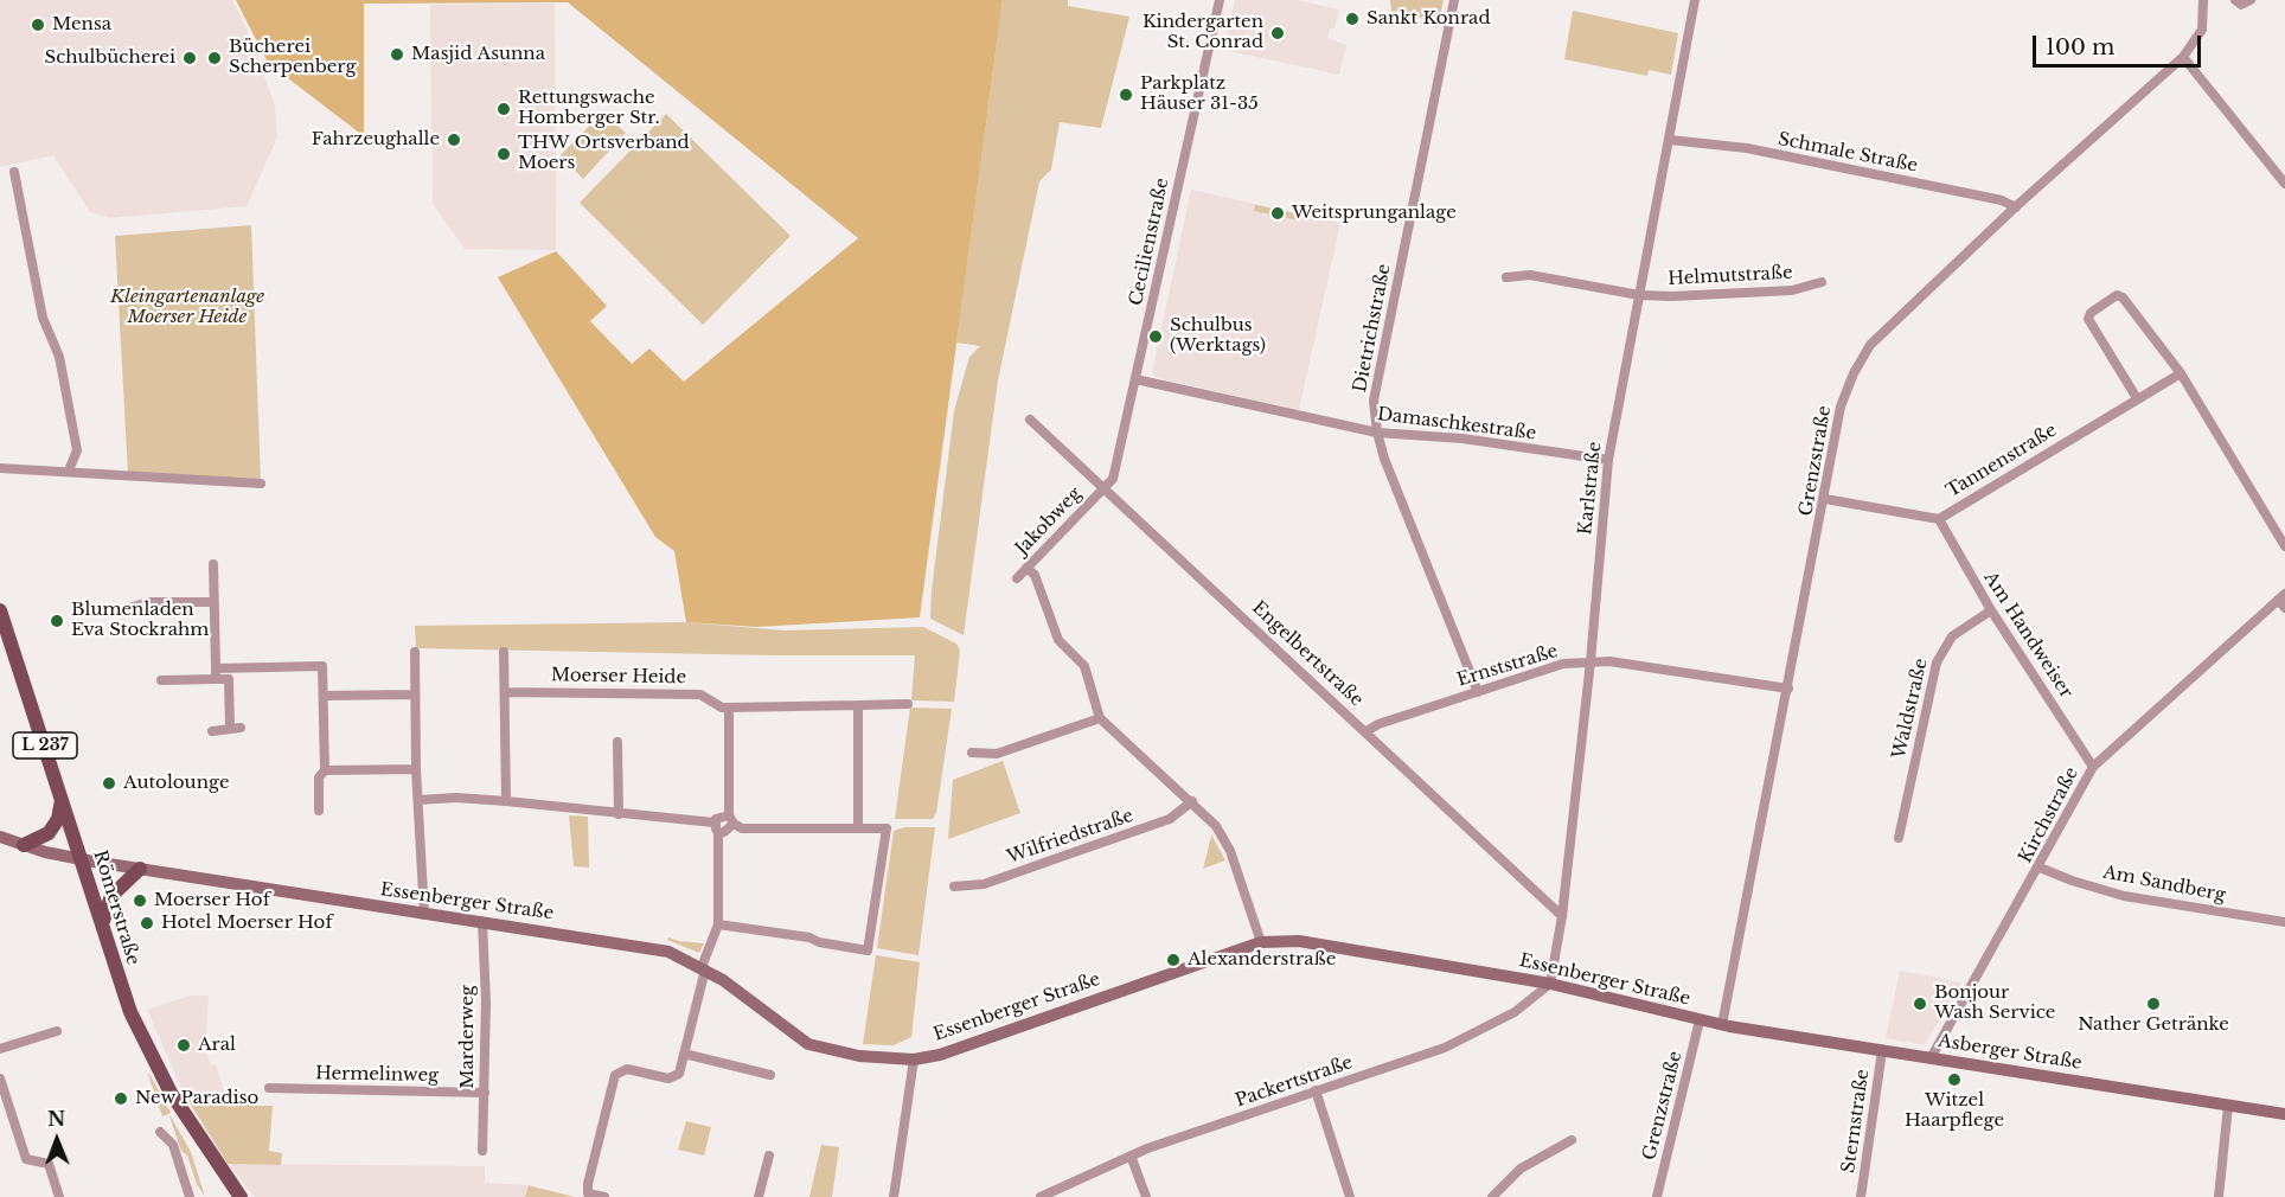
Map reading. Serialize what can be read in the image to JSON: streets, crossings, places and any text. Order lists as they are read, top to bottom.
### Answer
{
  "streets": {
    "main road": ["L 237", "Römerstraße"],
    "street": [
      "Schmale Straße",
      "Cecilienstraße",
      "Helmutstraße",
      "Dietrichstraße",
      "Damaschkestraße",
      "Grenzstraße",
      "Tannenstraße",
      "Karlstraße",
      "Jakobweg",
      "Am Handweiser",
      "Engelbertstraße",
      "Ernststraße",
      "Moerser Heide",
      "Waldstraße",
      "Kirchstraße",
      "Wilfriedstraße",
      "Am Sandberg",
      "Essenberger Straße",
      "Marderweg",
      "Asberger Straße",
      "Hermelinweg",
      "Packertstraße",
      "Sternstraße"
    ]
  },
  "crossings": [
    ["Schmale Straße", "Grenzstraße"],
    ["Schmale Straße", "Karlstraße"],
    ["Cecilienstraße", "Damaschkestraße"],
    ["Cecilienstraße", "Jakobweg"],
    ["Cecilienstraße", "Engelbertstraße"],
    ["Helmutstraße", "Karlstraße"],
    ["Dietrichstraße", "Damaschkestraße"],
    ["Dietrichstraße", "Ernststraße"],
    ["Damaschkestraße", "Karlstraße"],
    ["Grenzstraße", "Tannenstraße"],
    ["Grenzstraße", "Ernststraße"],
    ["Grenzstraße", "Essenberger Straße"],
    ["Grenzstraße", "Asberger Straße"],
    ["Tannenstraße", "Am Handweiser"],
    ["Karlstraße", "Engelbertstraße"],
    ["Karlstraße", "Ernststraße"],
    ["Karlstraße", "Essenberger Straße"],
    ["Karlstraße", "Packertstraße"],
    ["Jakobweg", "Engelbertstraße"],
    ["Am Handweiser", "Waldstraße"],
    ["Am Handweiser", "Kirchstraße"],
    ["Engelbertstraße", "Ernststraße"],
    ["Kirchstraße", "Am Sandberg"],
    ["Kirchstraße", "Asberger Straße"],
    ["Essenberger Straße", "Römerstraße"],
    ["Essenberger Straße", "Marderweg"],
    ["Essenberger Straße", "Asberger Straße"],
    ["Essenberger Straße", "Packertstraße"],
    ["Marderweg", "Hermelinweg"],
    ["Asberger Straße", "Sternstraße"]
  ],
  "parks": ["Kleingartenanlage Moerser Heide"],
  "places": [
    "Sankt Konrad",
    "Mensa",
    "Kindergarten St. Conrad",
    "Masjid Asunna",
    "Schulbücherei",
    "Bücherei Scherpenberg",
    "Parkplatz Häuser 31-35",
    "Rettungswache Homberger Str.",
    "Fahrzeughalle",
    "THW Ortsverband Moers",
    "Weitsprunganlage",
    "Schulbus (Werktags)",
    "Blumenladen Eva Stockrahm",
    "Autolounge",
    "Moerser Hof",
    "Hotel Moerser Hof",
    "Alexanderstraße",
    "Bonjour Wash Service",
    "Nather Getränke",
    "Aral",
    "Witzel Haarpflege",
    "New Paradiso"
  ],
  "scale_bar": "100 m",
  "north": "top"
}
